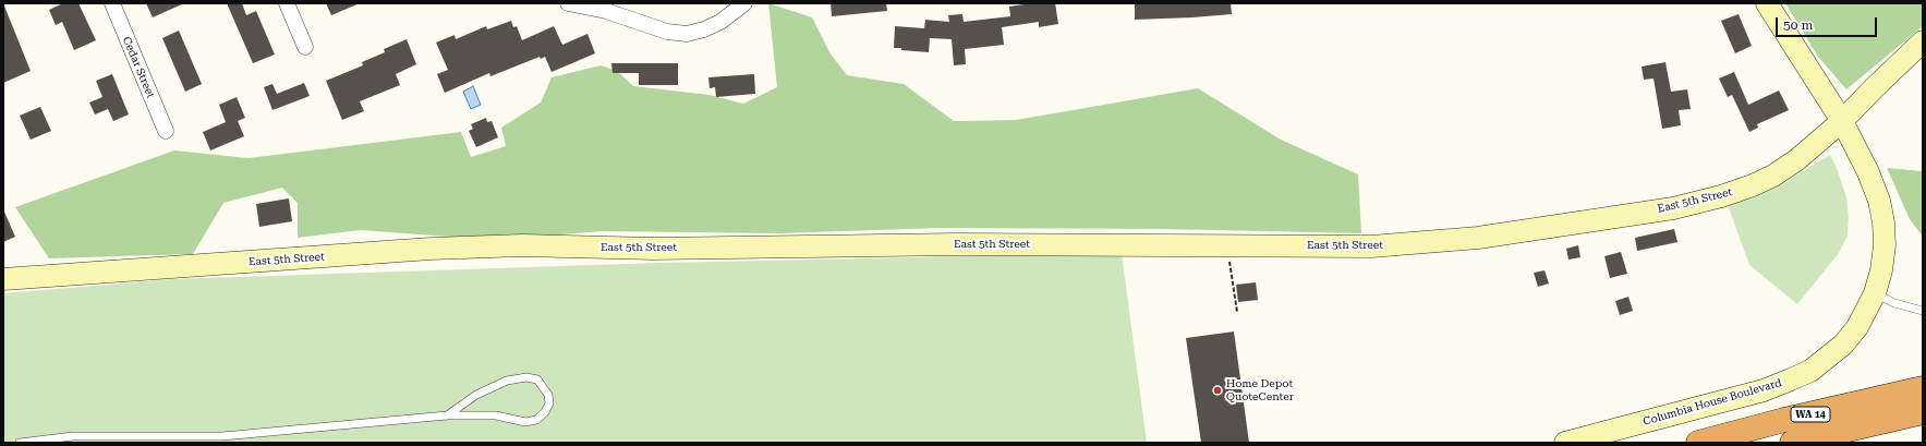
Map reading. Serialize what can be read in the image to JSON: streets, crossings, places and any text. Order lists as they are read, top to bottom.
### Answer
{
  "streets": {
    "highway": ["WA 14"],
    "street": ["Cedar Street", "East 5th Street", "Columbia House Boulevard"]
  },
  "crossings": [
    ["East 5th Street", "Columbia House Boulevard"]
  ],
  "places": ["Home Depot QuoteCenter"],
  "scale_bar": "50 m"
}
